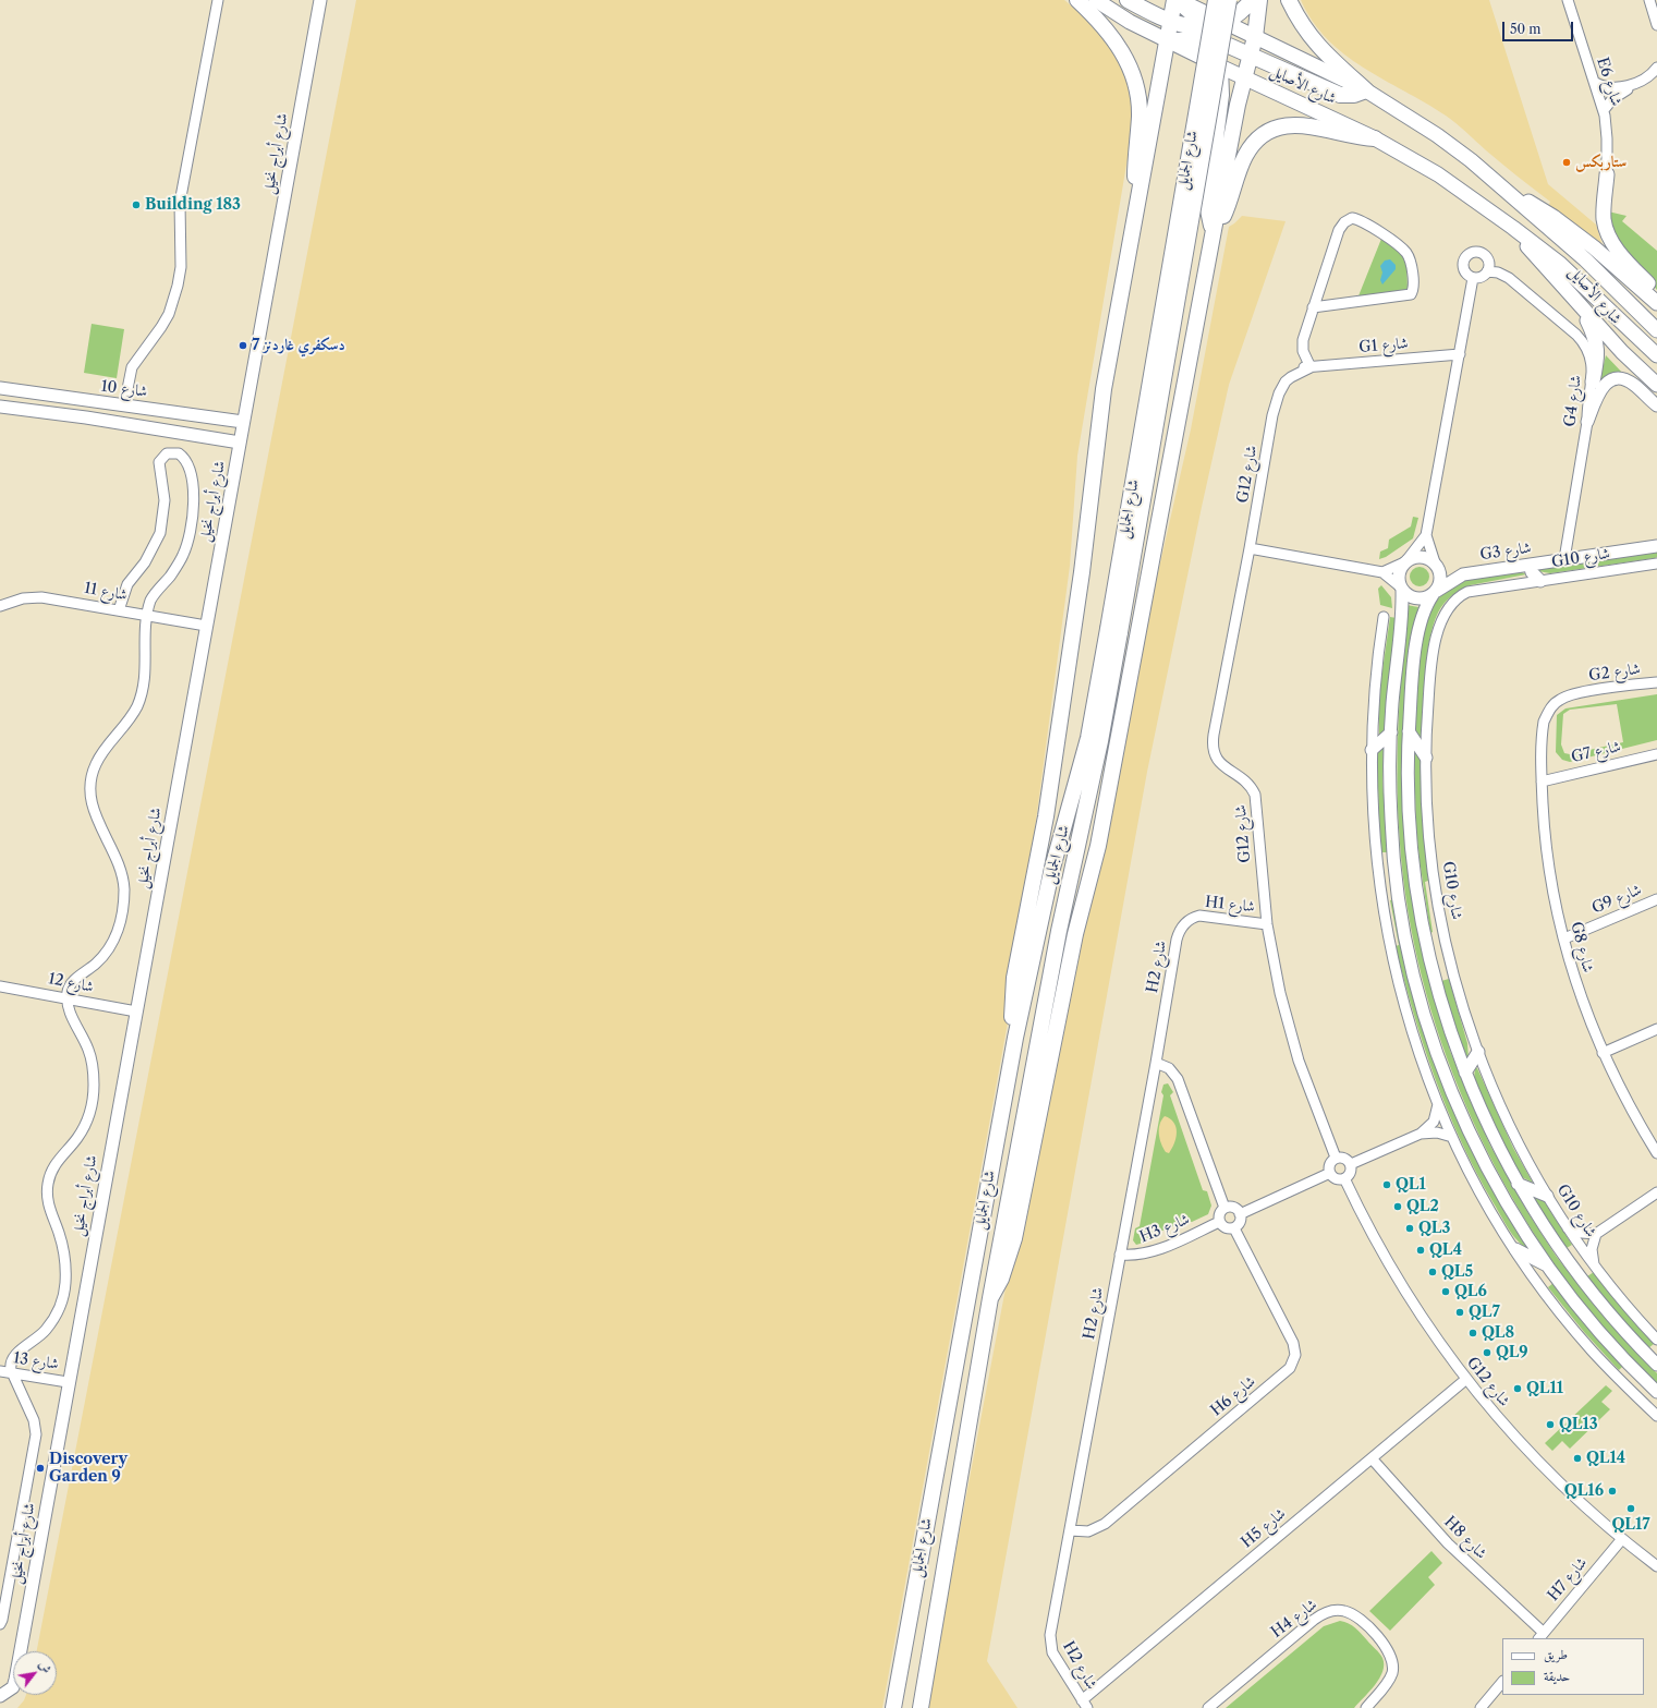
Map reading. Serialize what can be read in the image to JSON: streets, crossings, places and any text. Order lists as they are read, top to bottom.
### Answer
{
  "streets": {
    "main road": ["شارع الأصايل", "شارع الجمايل"],
    "street": [
      "E6 شارع",
      "شارع أبراج نخيل",
      "G1 شارع",
      "شارع 10",
      "G4 شارع",
      "G12 شارع",
      "G3 شارع",
      "G10 شارع",
      "شارع 11",
      "G2 شارع",
      "G7 شارع",
      "G9 شارع",
      "H1 شارع",
      "G8 شارع",
      "H2 شارع",
      "شارع 12",
      "H3 شارع",
      "شارع 13",
      "H6 شارع",
      "H5 شارع",
      "H8 شارع",
      "H7 شارع",
      "H4 شارع"
    ]
  },
  "crossings": [
    ["شارع أبراج نخيل", "شارع 10"],
    ["شارع أبراج نخيل", "شارع 11"],
    ["شارع أبراج نخيل", "شارع 12"],
    ["شارع أبراج نخيل", "شارع 13"],
    ["G1 شارع", "G12 شارع"],
    ["G4 شارع", "G3 شارع"],
    ["G12 شارع", "H1 شارع"],
    ["G12 شارع", "H5 شارع"],
    ["G12 شارع", "H7 شارع"],
    ["G2 شارع", "G8 شارع"],
    ["G7 شارع", "G8 شارع"],
    ["G9 شارع", "G8 شارع"],
    ["H1 شارع", "H2 شارع"],
    ["H2 شارع", "H3 شارع"],
    ["H2 شارع", "H6 شارع"],
    ["H2 شارع", "H5 شارع"],
    ["H3 شارع", "H6 شارع"],
    ["H5 شارع", "H8 شارع"],
    ["H8 شارع", "H7 شارع"]
  ],
  "places": [
    "ستاربكس",
    "Building 183",
    "دسكفري غاردنز 7",
    "QL1",
    "QL2",
    "QL3",
    "QL4",
    "QL5",
    "QL6",
    "QL7",
    "QL8",
    "QL9",
    "QL11",
    "QL13",
    "QL14",
    "Discovery Garden 9",
    "QL16",
    "QL17"
  ],
  "legend": ["طريق", "حديقة"],
  "scale_bar": "50 m",
  "north": "top right"
}
